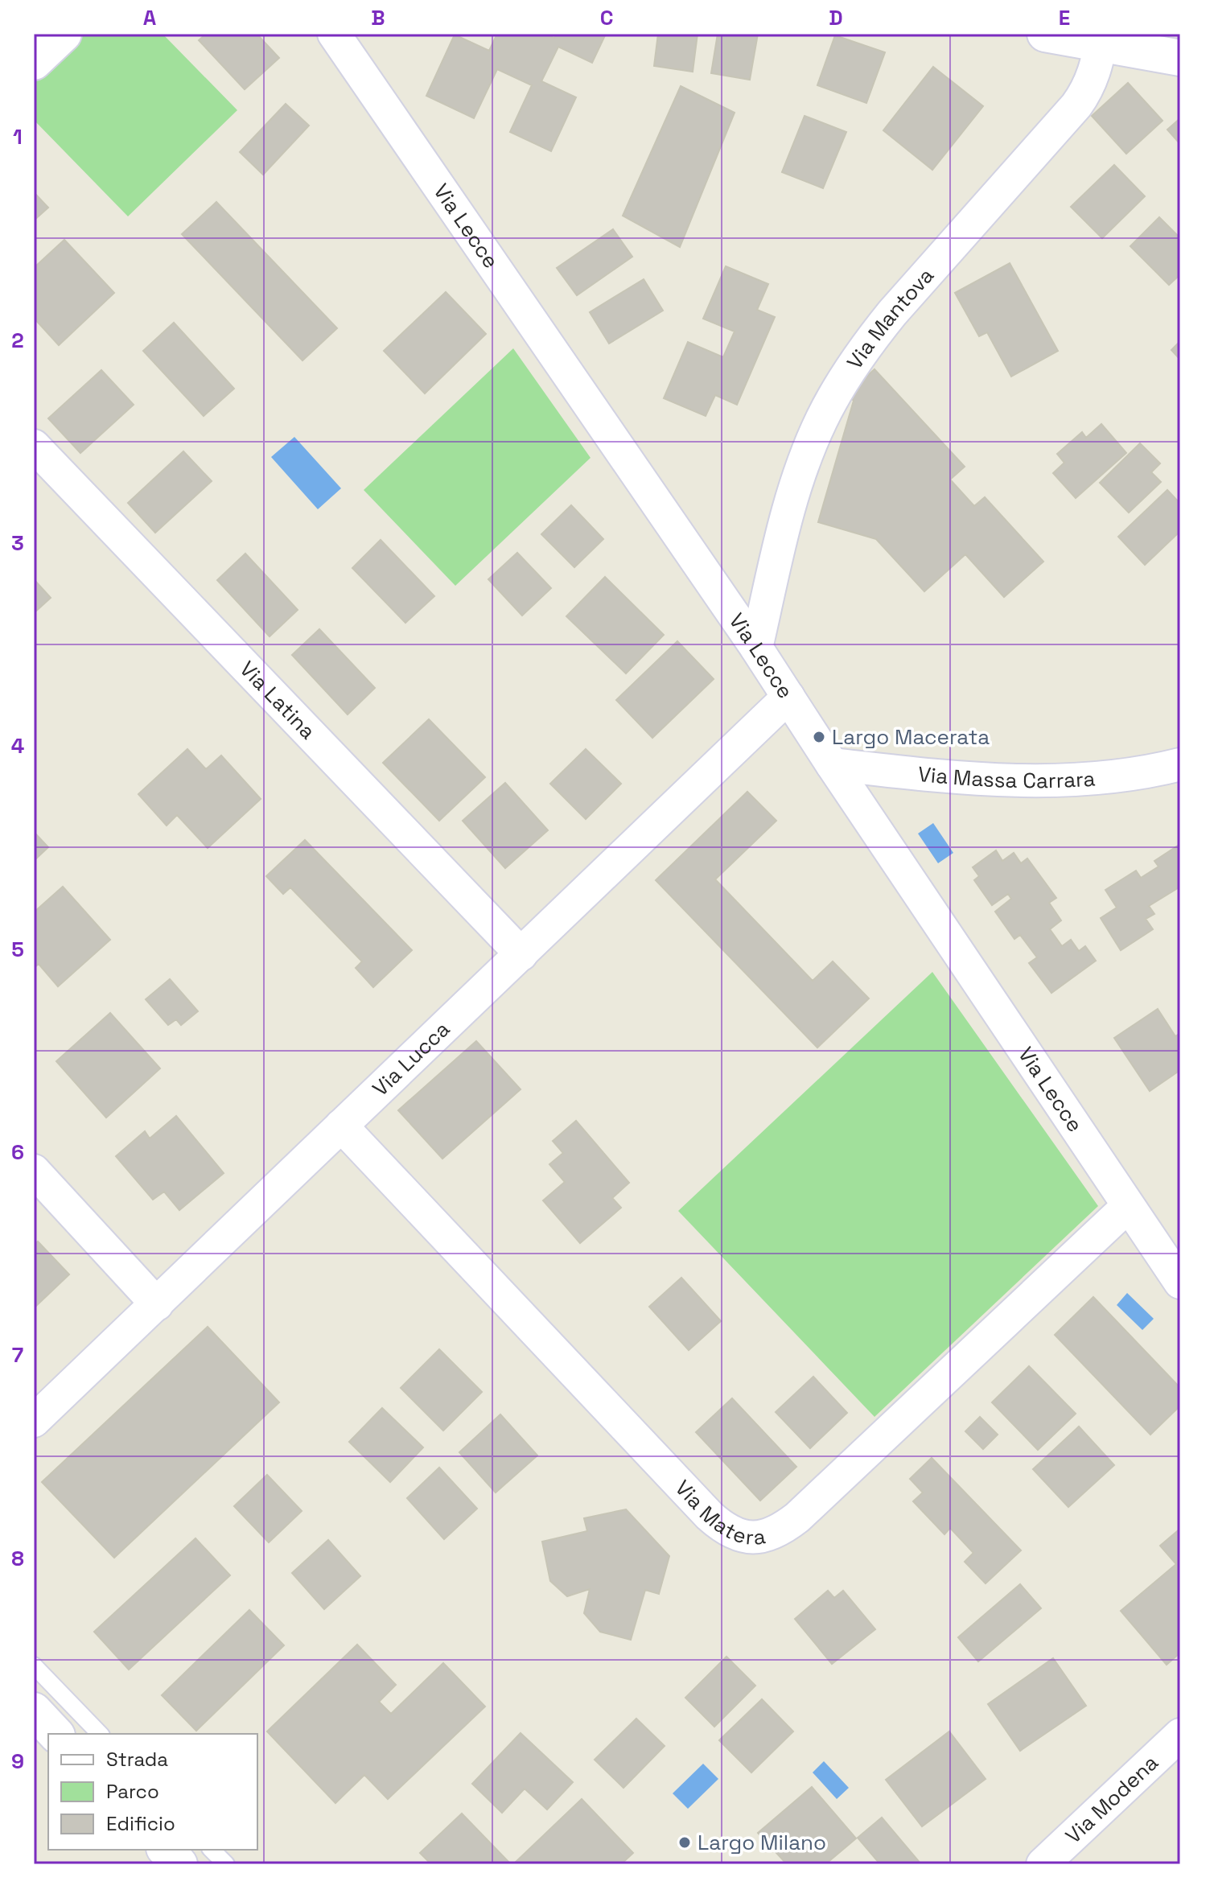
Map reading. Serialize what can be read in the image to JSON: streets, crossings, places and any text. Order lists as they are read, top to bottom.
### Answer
{
  "streets": {
    "street": [
      "Via Lecce",
      "Via Mantova",
      "Via Latina",
      "Via Massa Carrara",
      "Via Lucca",
      "Via Matera",
      "Via Modena"
    ]
  },
  "crossings": [
    ["Via Lecce", "Via Mantova"],
    ["Via Lecce", "Via Massa Carrara"],
    ["Via Lecce", "Via Lucca"],
    ["Via Lecce", "Via Matera"],
    ["Via Latina", "Via Lucca"],
    ["Via Lucca", "Via Matera"]
  ],
  "places": ["Largo Macerata", "Largo Milano"],
  "legend": ["Strada", "Parco", "Edificio"],
  "grid": {
    "columns": [
      "A",
      "B",
      "C",
      "D",
      "E"
    ],
    "rows": [
      "1",
      "2",
      "3",
      "4",
      "5",
      "6",
      "7",
      "8",
      "9"
    ]
  }
}
